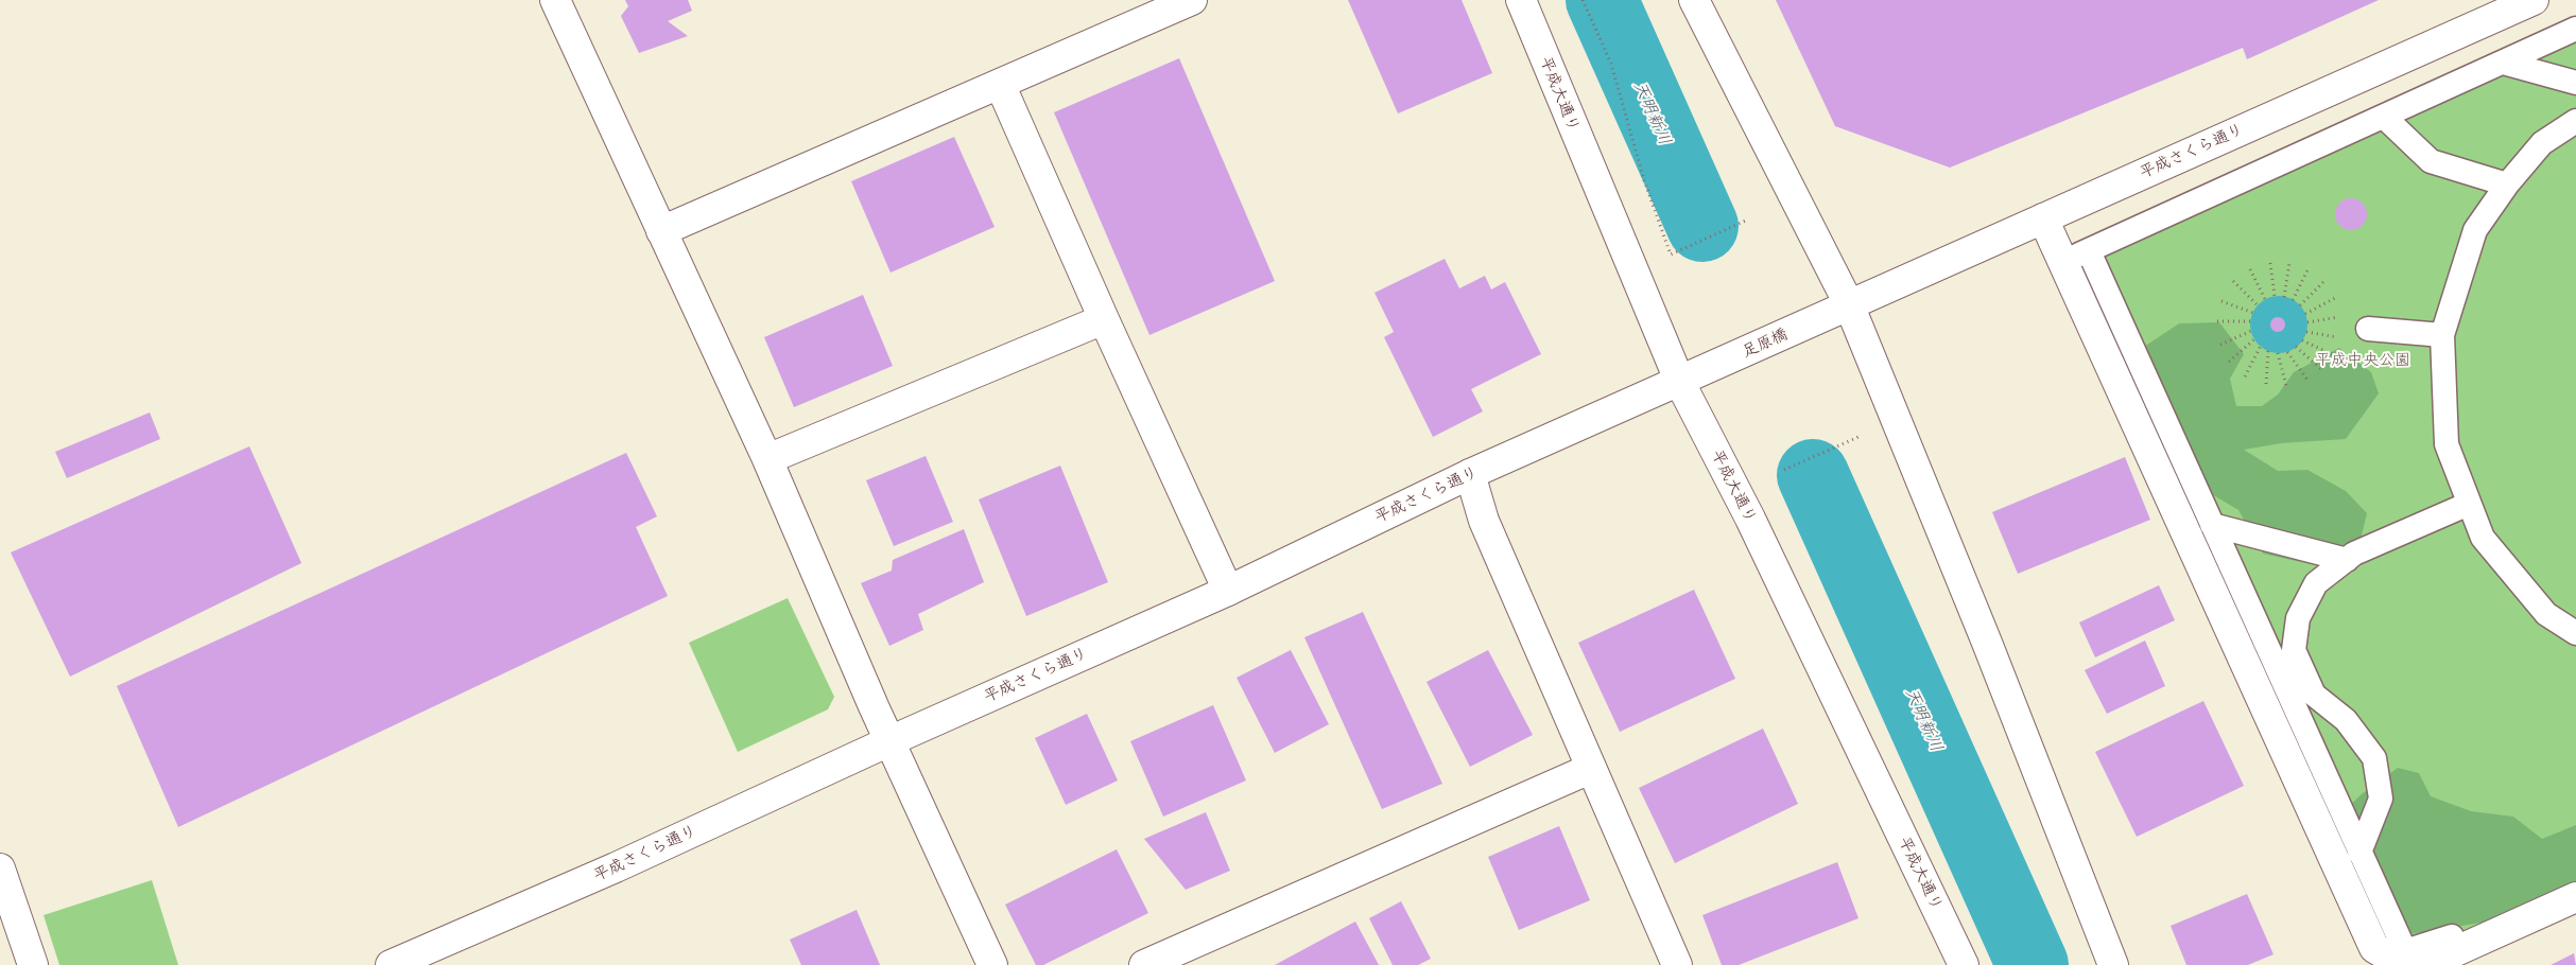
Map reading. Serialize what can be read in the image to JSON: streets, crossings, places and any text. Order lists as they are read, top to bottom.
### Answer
{
  "streets": {
    "street": ["平成大通り", "平成さくら通り", "足原橋"]
  },
  "crossings": [
    ["平成大通り", "平成さくら通り"],
    ["平成大通り", "足原橋"],
    ["平成さくら通り", "足原橋"]
  ],
  "water": ["天明新川"],
  "parks": ["平成中央公園"]
}
